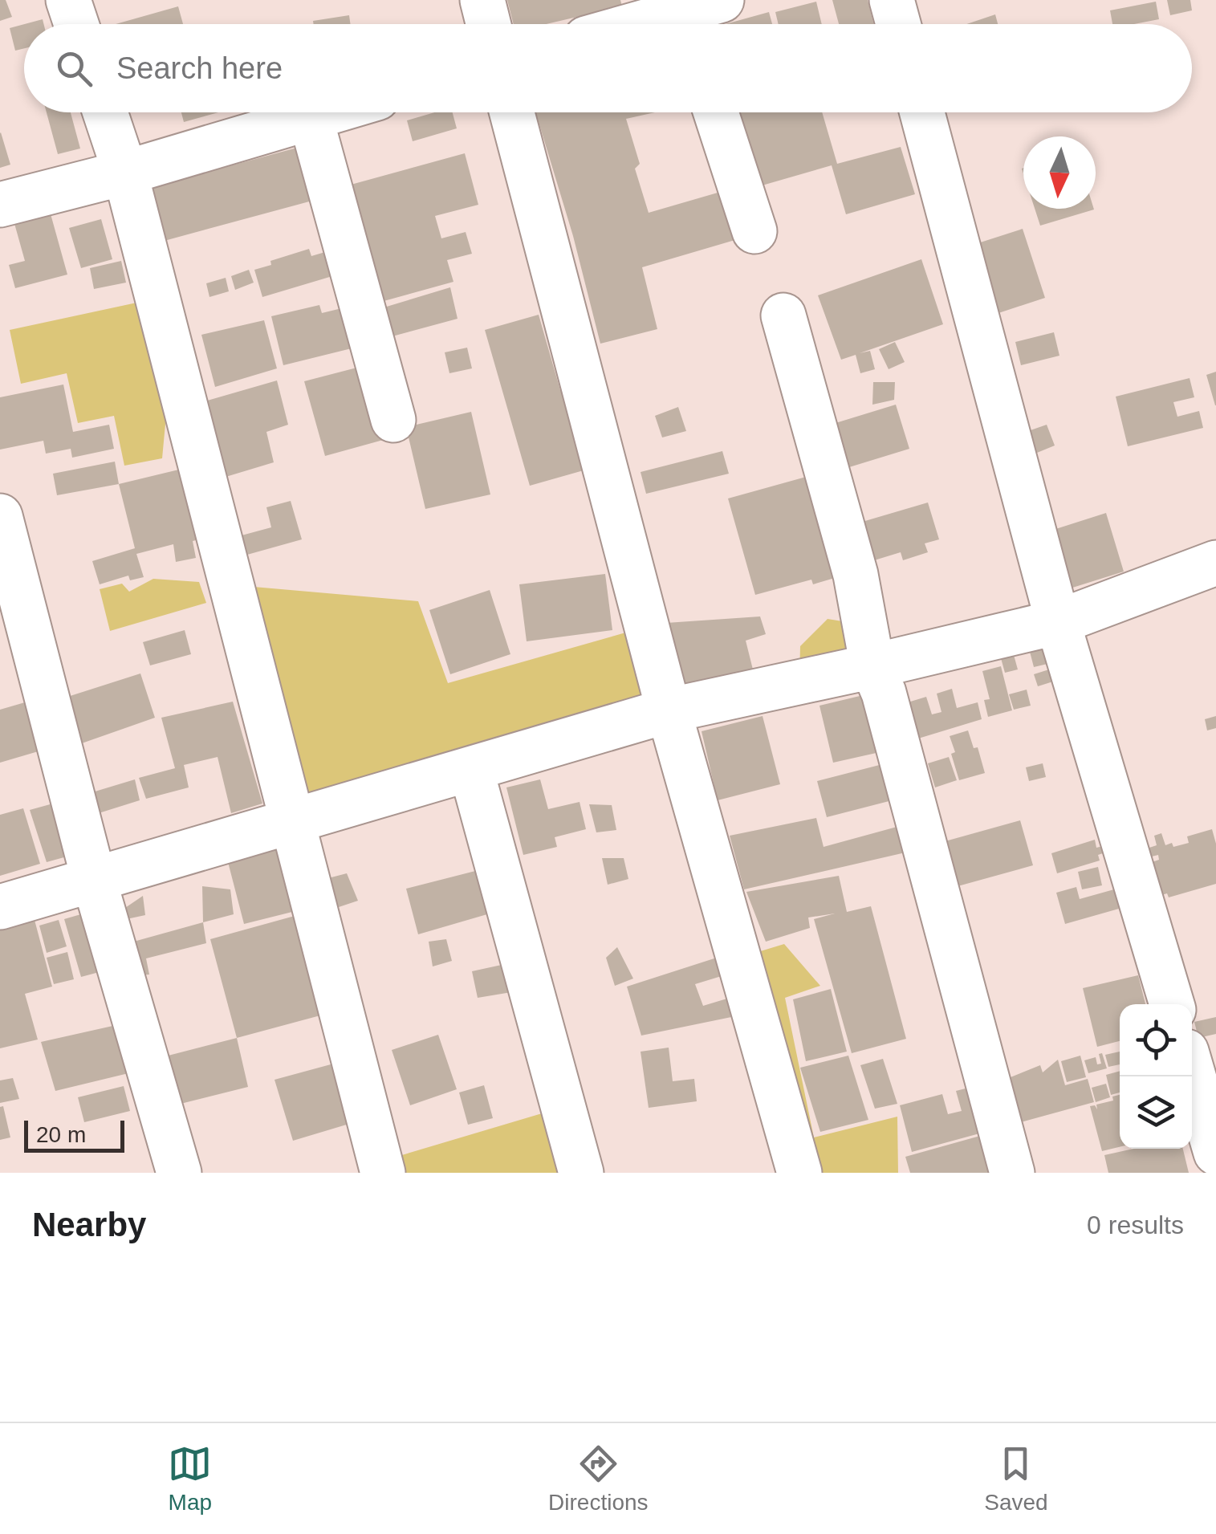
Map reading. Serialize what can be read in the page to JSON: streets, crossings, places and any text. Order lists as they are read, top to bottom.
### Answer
{
  "scale_bar": "20 m",
  "north": "bottom",
  "page": {
    "search": "Search here",
    "scale": "20 m",
    "heading": ["Nearby", "0 results"],
    "nav": ["Map", "Directions", "Saved"]
  }
}
